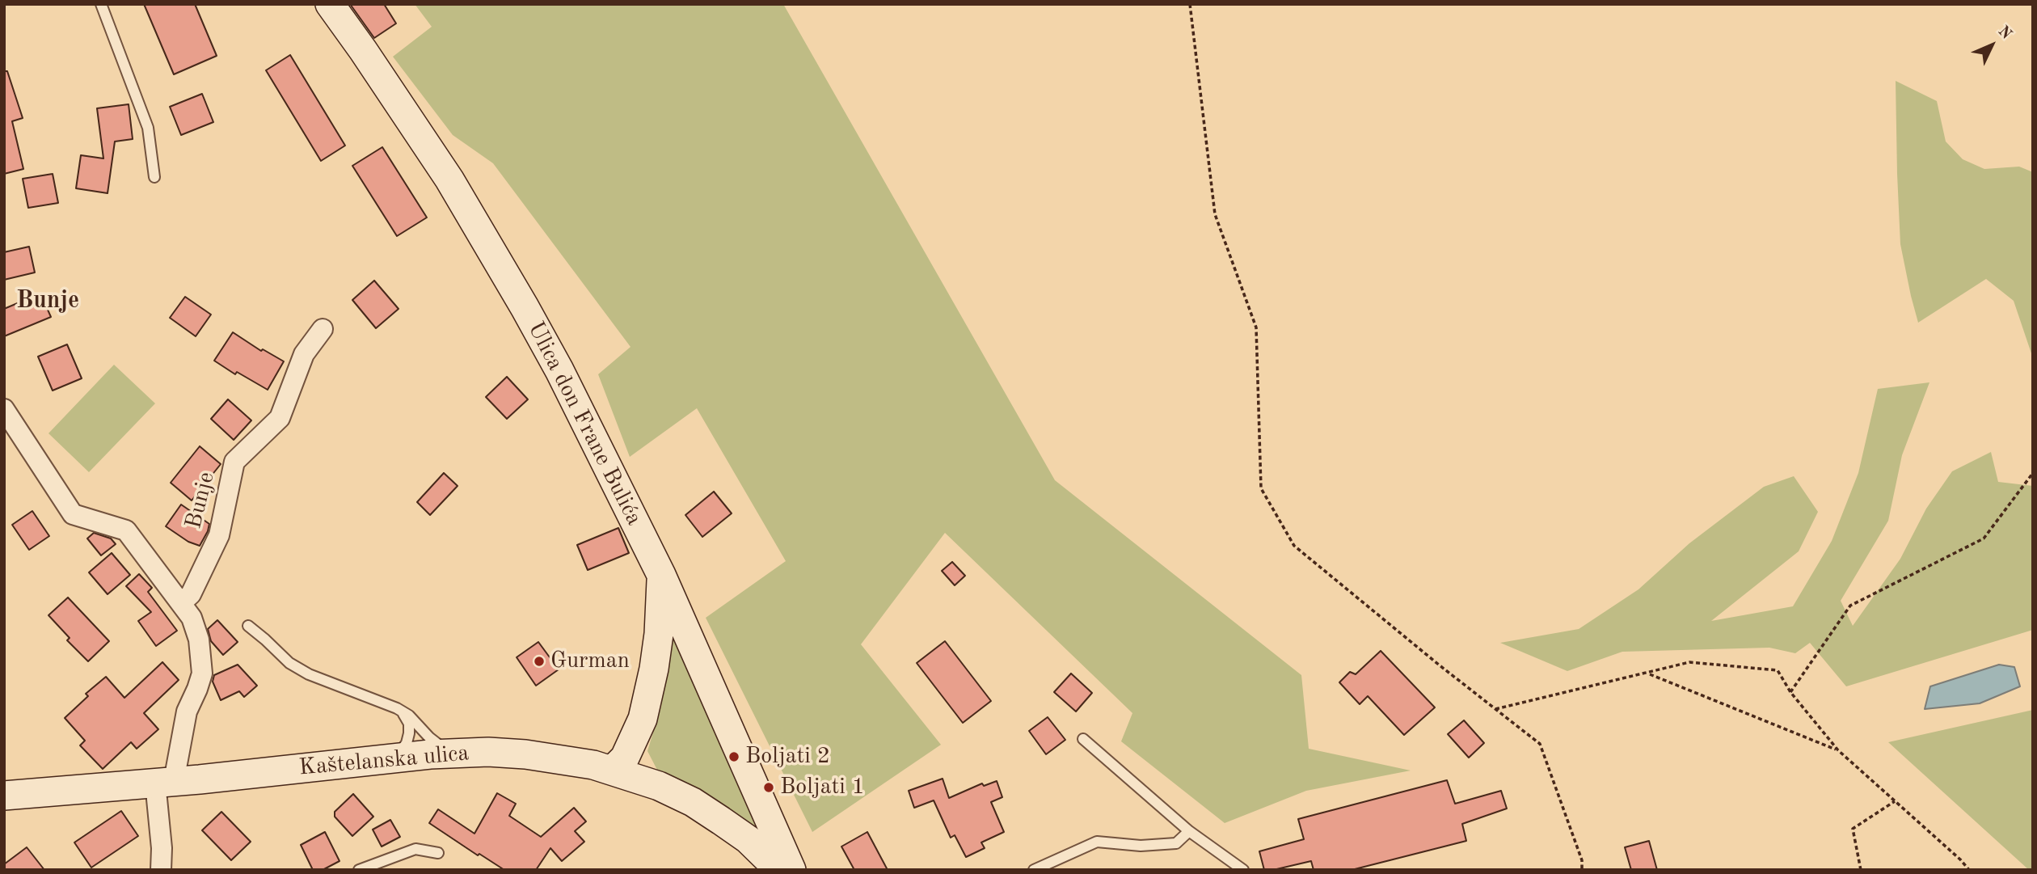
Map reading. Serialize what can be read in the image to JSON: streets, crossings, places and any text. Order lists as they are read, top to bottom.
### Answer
{
  "streets": {
    "street": ["Ulica don Frane Bulića", "Bunje", "Kaštelanska ulica"]
  },
  "districts": ["Bunje"],
  "places": ["Gurman", "Boljati 2", "Boljati 1"],
  "north": "top right"
}
